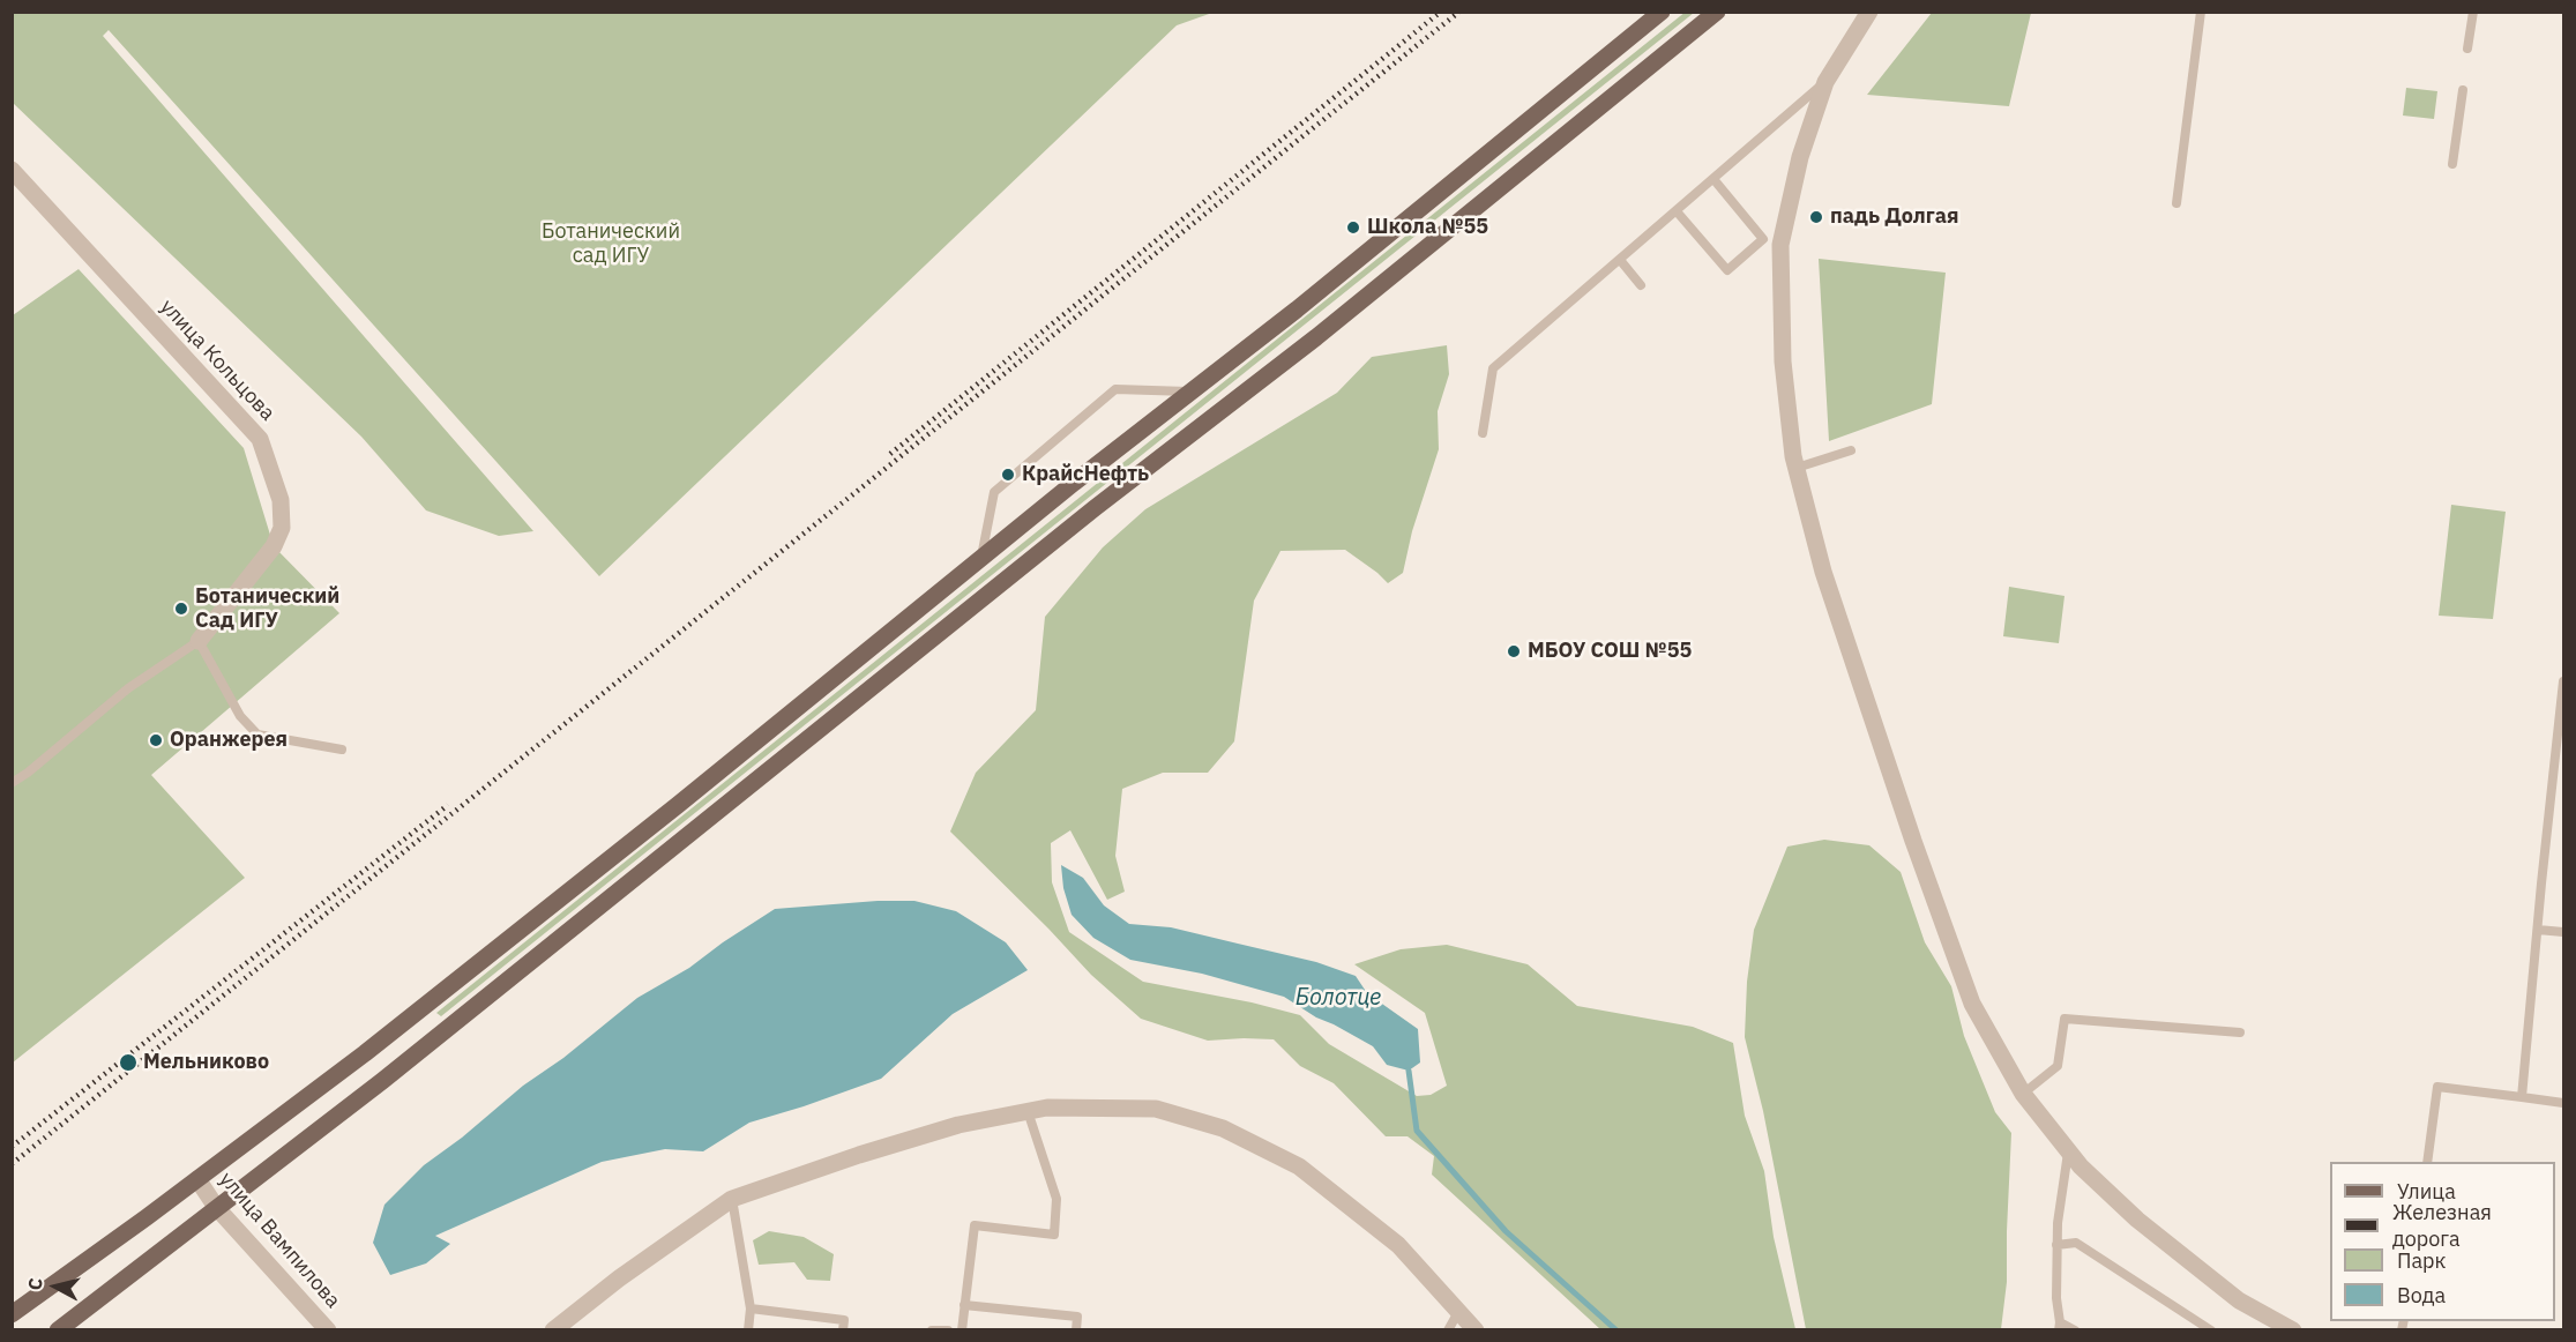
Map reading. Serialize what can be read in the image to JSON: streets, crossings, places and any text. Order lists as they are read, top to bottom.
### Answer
{
  "streets": {
    "street": ["улица Кольцова", "улица Вампилова"]
  },
  "water": ["Болотце"],
  "parks": ["Ботанический сад ИГУ"],
  "places": [
    "падь Долгая",
    "Школа №55",
    "КрайсНефть",
    "Ботанический Сад ИГУ",
    "МБОУ СОШ №55",
    "Оранжерея",
    "Мельниково"
  ],
  "legend": [
    "Улица",
    "Железная дорога",
    "Парк",
    "Вода"
  ],
  "north": "left"
}
